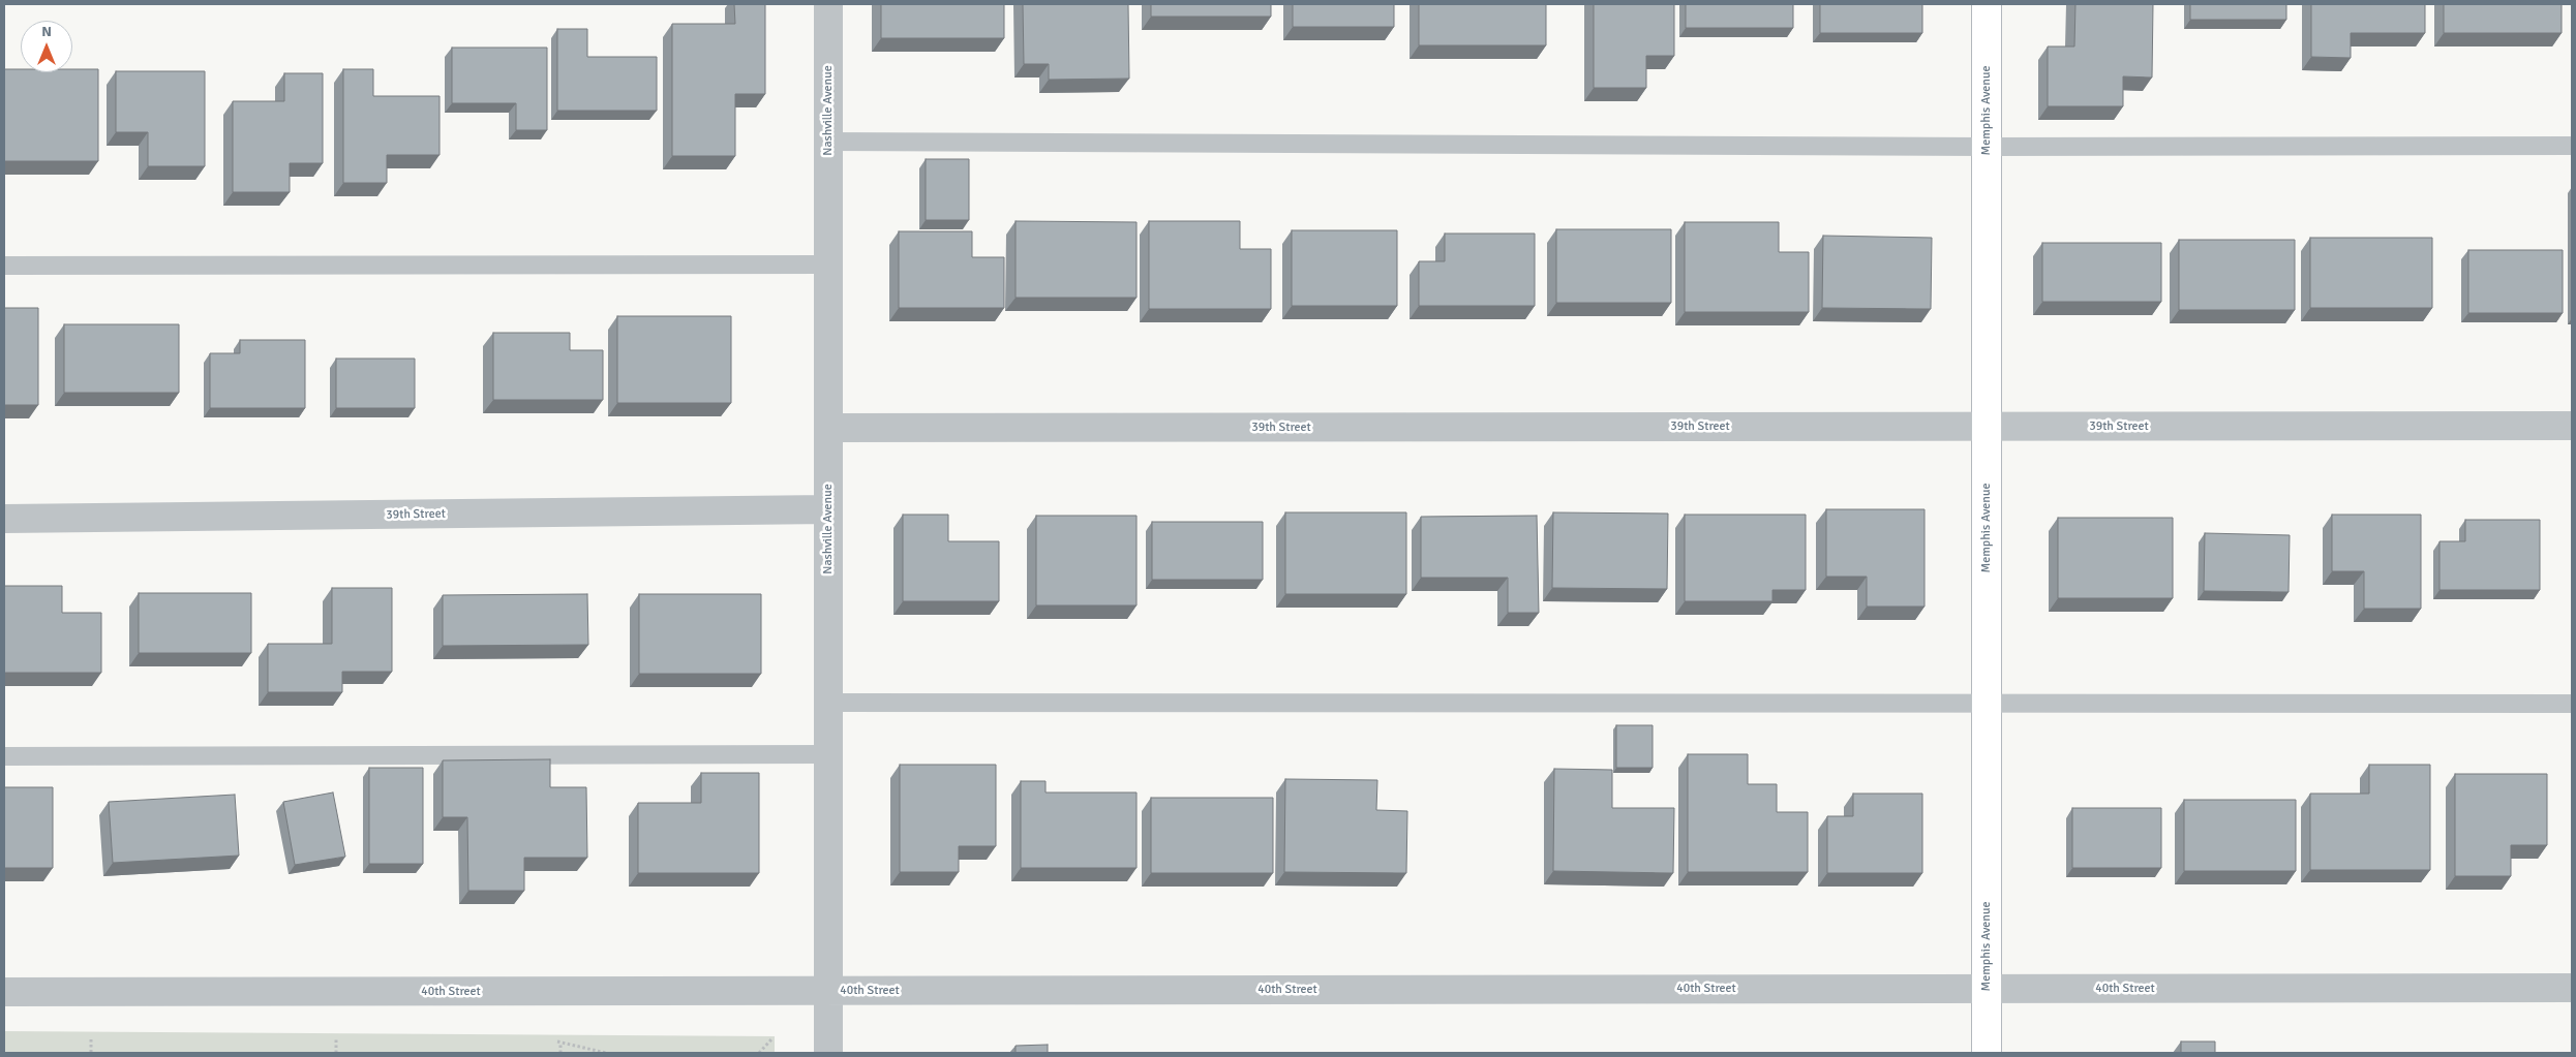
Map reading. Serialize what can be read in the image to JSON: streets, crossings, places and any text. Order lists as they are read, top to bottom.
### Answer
{
  "streets": {
    "street": [
      "Nashville Avenue",
      "Memphis Avenue",
      "39th Street",
      "40th Street"
    ]
  },
  "crossings": [
    ["Nashville Avenue", "39th Street"],
    ["Nashville Avenue", "40th Street"],
    ["Memphis Avenue", "39th Street"],
    ["Memphis Avenue", "40th Street"]
  ],
  "north": "top"
}
